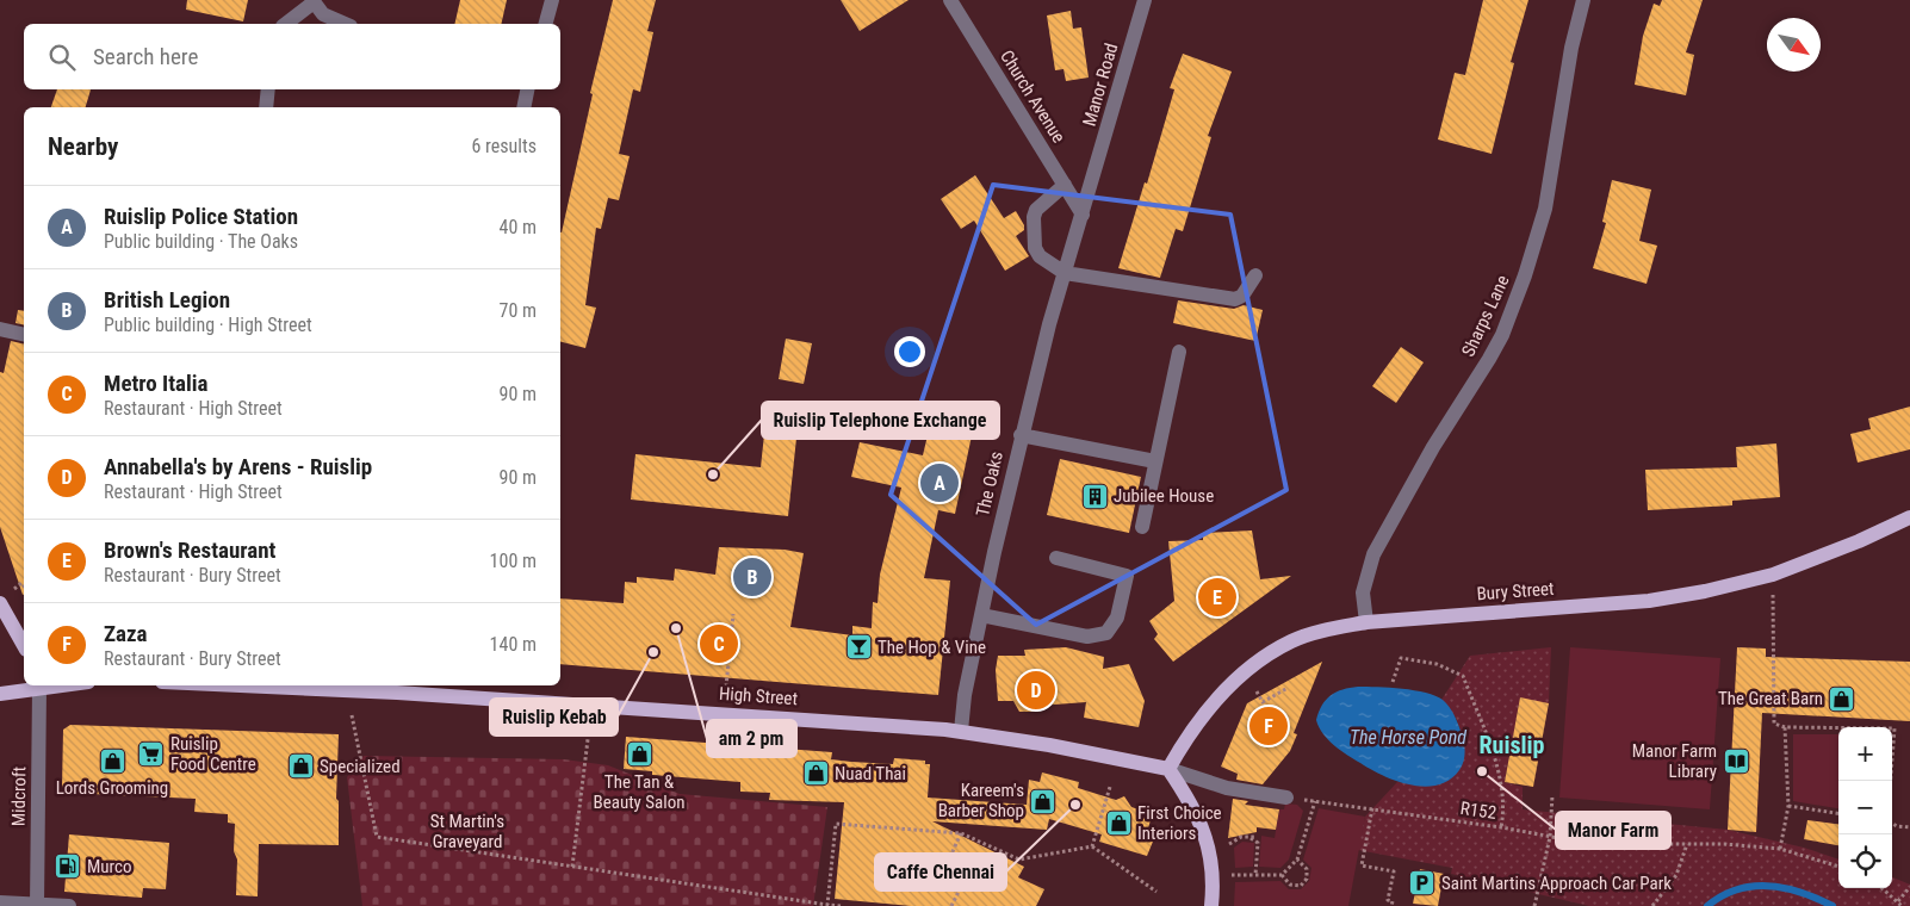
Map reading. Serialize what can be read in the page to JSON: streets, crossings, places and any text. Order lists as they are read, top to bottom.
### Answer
{
  "streets": {
    "main road": ["Bury Street", "High Street"],
    "street": [
      "Manor Road",
      "Church Avenue",
      "Sharps Lane",
      "The Oaks",
      "Midcroft"
    ],
    "path": ["R152"]
  },
  "crossings": [
    ["Manor Road", "Church Avenue"],
    ["Manor Road", "The Oaks"],
    ["Church Avenue", "The Oaks"],
    ["Sharps Lane", "Bury Street"],
    ["The Oaks", "High Street"],
    ["Bury Street", "High Street"]
  ],
  "districts": ["Ruislip"],
  "water": ["The Horse Pond"],
  "parks": ["St Martin's Graveyard"],
  "places": {
    "other": [
      "Ruislip Telephone Exchange",
      "am 2 pm",
      "Ruislip Kebab",
      "Manor Farm",
      "Caffe Chennai"
    ],
    "building": ["Jubilee House"],
    "bar": ["The Hop & Vine"],
    "shop": [
      "The Great Barn",
      "The Tan & Beauty Salon",
      "Lords Grooming",
      "Specialized",
      "Nuad Thai",
      "Kareem's Barber Shop",
      "First Choice Interiors"
    ],
    "supermarket": ["Ruislip Food Centre"],
    "library": ["Manor Farm Library"],
    "fuel station": ["Murco"],
    "parking": ["Saint Martins Approach Car Park"]
  },
  "north": "bottom right",
  "page": {
    "search": "Search here",
    "heading": ["Nearby", "6 results"],
    "list": [
      {
        "mark": "A",
        "name": "Ruislip Police Station",
        "note": "Public building · The Oaks",
        "value": "40 m"
      },
      {
        "mark": "B",
        "name": "British Legion",
        "note": "Public building · High Street",
        "value": "70 m"
      },
      {
        "mark": "C",
        "name": "Metro Italia",
        "note": "Restaurant · High Street",
        "value": "90 m"
      },
      {
        "mark": "D",
        "name": "Annabella's by Arens - Ruislip",
        "note": "Restaurant · High Street",
        "value": "90 m"
      },
      {
        "mark": "E",
        "name": "Brown's Restaurant",
        "note": "Restaurant · Bury Street",
        "value": "100 m"
      },
      {
        "mark": "F",
        "name": "Zaza",
        "note": "Restaurant · Bury Street",
        "value": "140 m"
      }
    ],
    "pins": [
      "A",
      "B",
      "E",
      "C",
      "D",
      "F"
    ],
    "map_buttons": ["+", "−"]
  }
}
